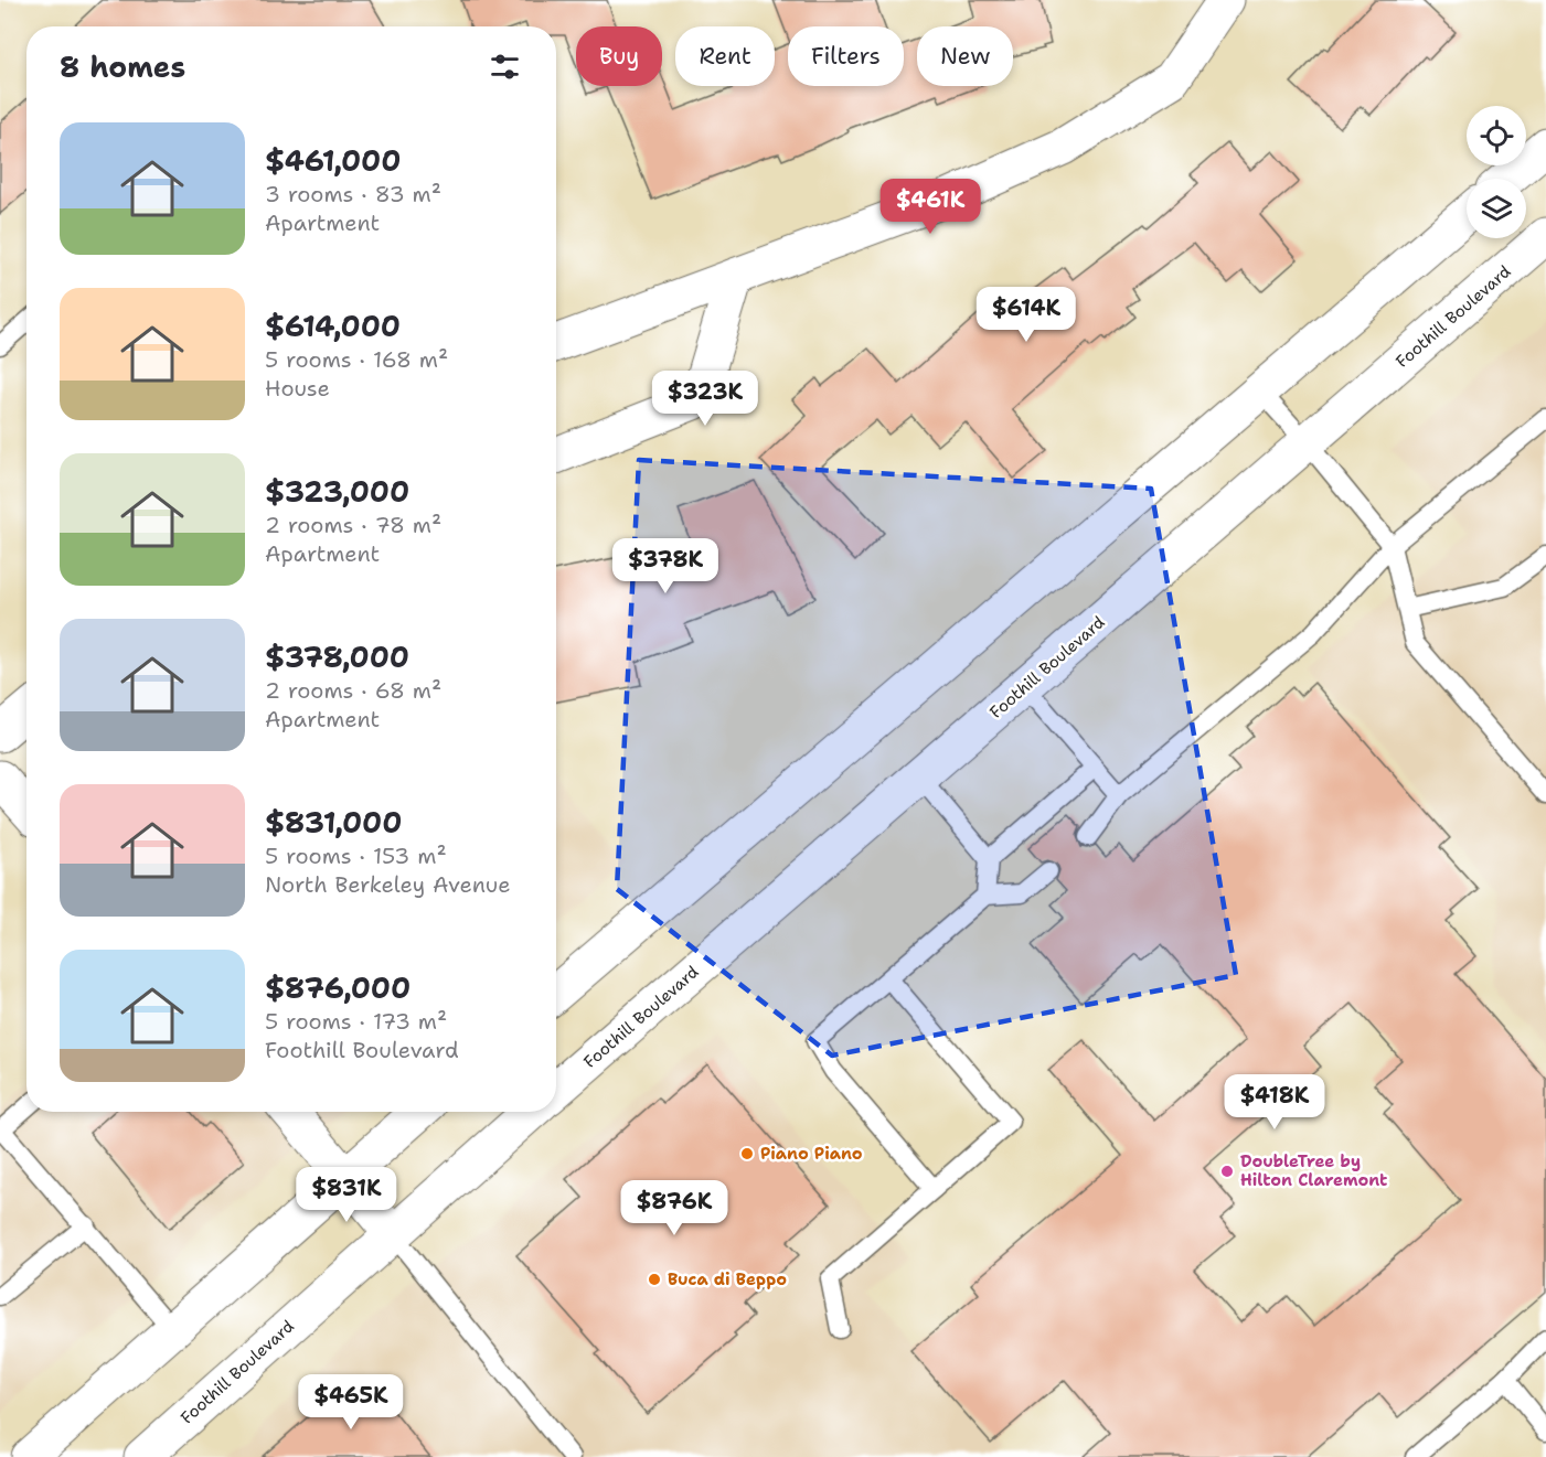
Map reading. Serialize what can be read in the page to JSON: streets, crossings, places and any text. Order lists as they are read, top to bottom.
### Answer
{
  "streets": {
    "main road": ["Foothill Boulevard"]
  },
  "places": ["Piano Piano", "DoubleTree by Hilton Claremont", "Buca di Beppo"],
  "page": {
    "chip": [
      "Buy",
      "Rent",
      "Filters",
      "New"
    ],
    "heading": "8 homes",
    "list": [
      {
        "name": "$461,000",
        "note": "3 rooms · 83 m² · Apartment"
      },
      {
        "name": "$614,000",
        "note": "5 rooms · 168 m² · House"
      },
      {
        "name": "$323,000",
        "note": "2 rooms · 78 m² · Apartment"
      },
      {
        "name": "$378,000",
        "note": "2 rooms · 68 m² · Apartment"
      },
      {
        "name": "$831,000",
        "note": "5 rooms · 153 m² · North Berkeley Avenue"
      },
      {
        "name": "$876,000",
        "note": "5 rooms · 173 m² · Foothill Boulevard"
      }
    ],
    "price": [
      "$461K",
      "$614K",
      "$323K",
      "$378K",
      "$418K",
      "$831K",
      "$876K",
      "$465K"
    ]
  }
}
